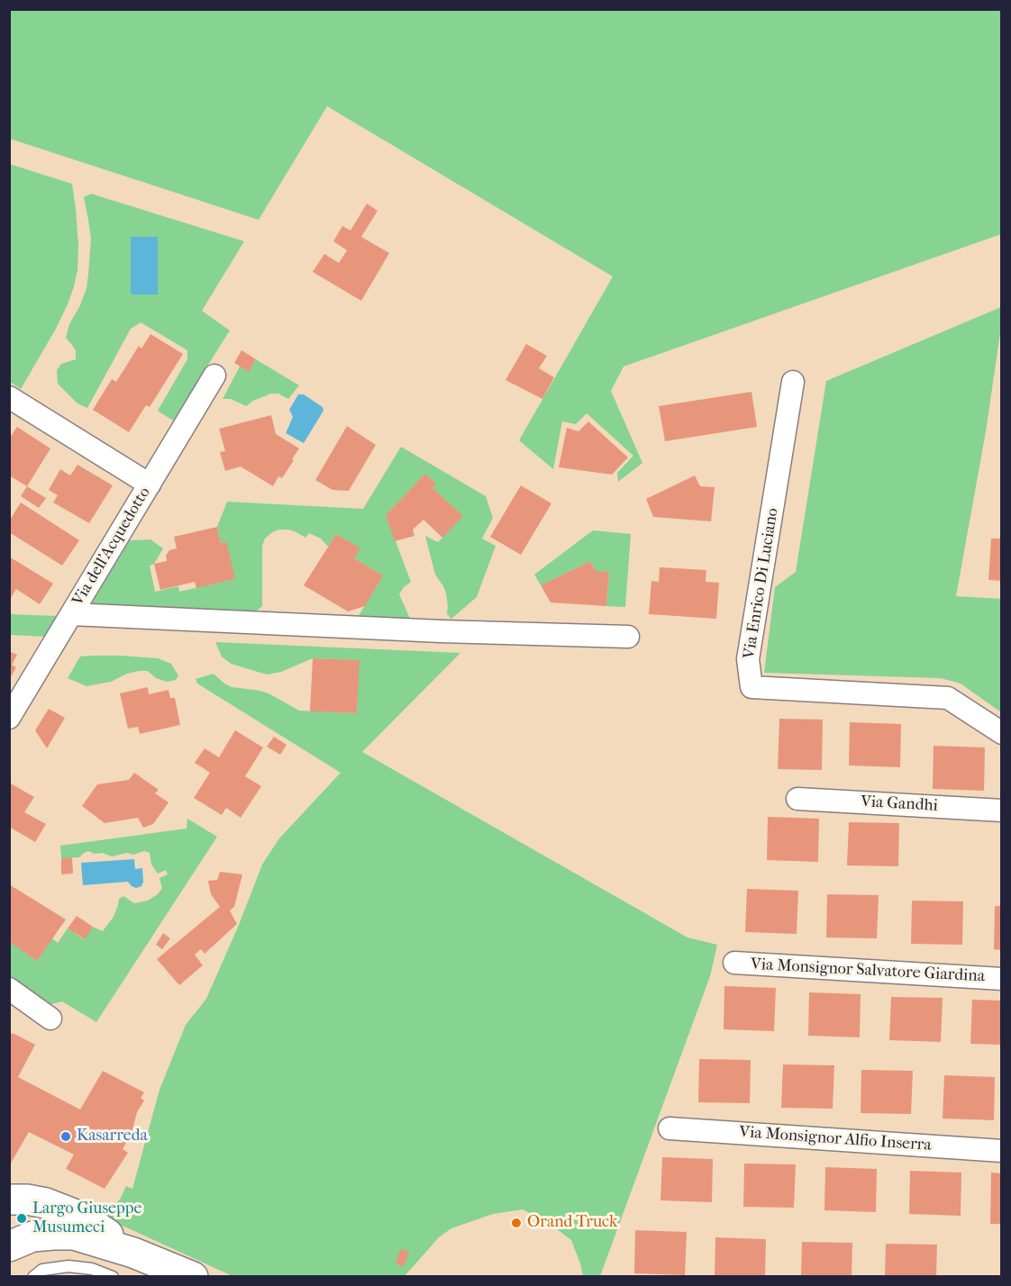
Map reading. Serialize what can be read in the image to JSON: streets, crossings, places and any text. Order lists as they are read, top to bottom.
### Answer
{
  "streets": {
    "street": [
      "Via dell'Acquedotto",
      "Via Enrico Di Luciano",
      "Via Gandhi",
      "Via Monsignor Salvatore Giardina",
      "Via Monsignor Alfio Inserra"
    ]
  },
  "places": ["Kasarreda", "Largo Giuseppe Musumeci", "Orand Truck"]
}
